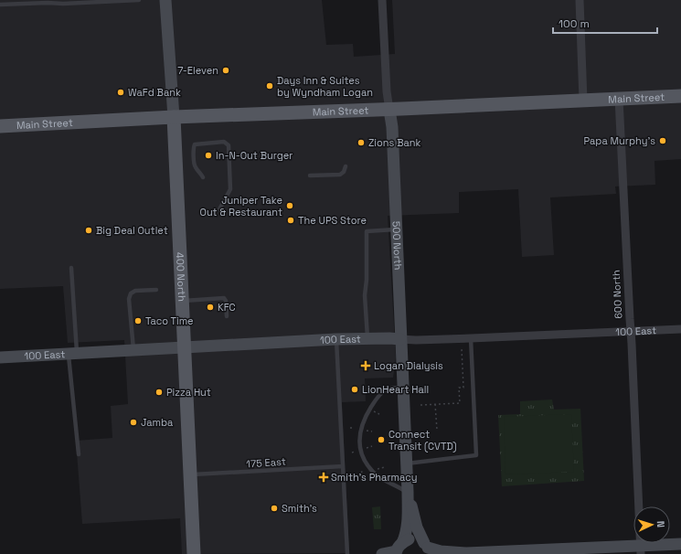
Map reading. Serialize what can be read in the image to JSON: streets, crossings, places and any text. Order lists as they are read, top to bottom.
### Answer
{
  "streets": {
    "main road": ["Main Street", "400 North"],
    "street": ["500 North", "600 North", "100 East"],
    "lane": ["175 East"]
  },
  "crossings": [
    ["Main Street", "500 North"],
    ["Main Street", "400 North"],
    ["Main Street", "600 North"],
    ["500 North", "100 East"],
    ["400 North", "100 East"],
    ["400 North", "175 East"],
    ["600 North", "100 East"]
  ],
  "places": {
    "other": [
      "7-Eleven",
      "Days Inn & Suites by Wyndham Logan",
      "WaFd Bank",
      "Papa Murphy's",
      "Zions Bank",
      "In-N-Out Burger",
      "Juniper Take Out & Restaurant",
      "The UPS Store",
      "Big Deal Outlet",
      "KFC",
      "Taco Time",
      "LionHeart Hall",
      "Pizza Hut",
      "Jamba",
      "Connect Transit (CVTD)",
      "Smith's"
    ],
    "health": ["Logan Dialysis", "Smith's Pharmacy"]
  },
  "scale_bar": "100 m",
  "north": "right"
}
